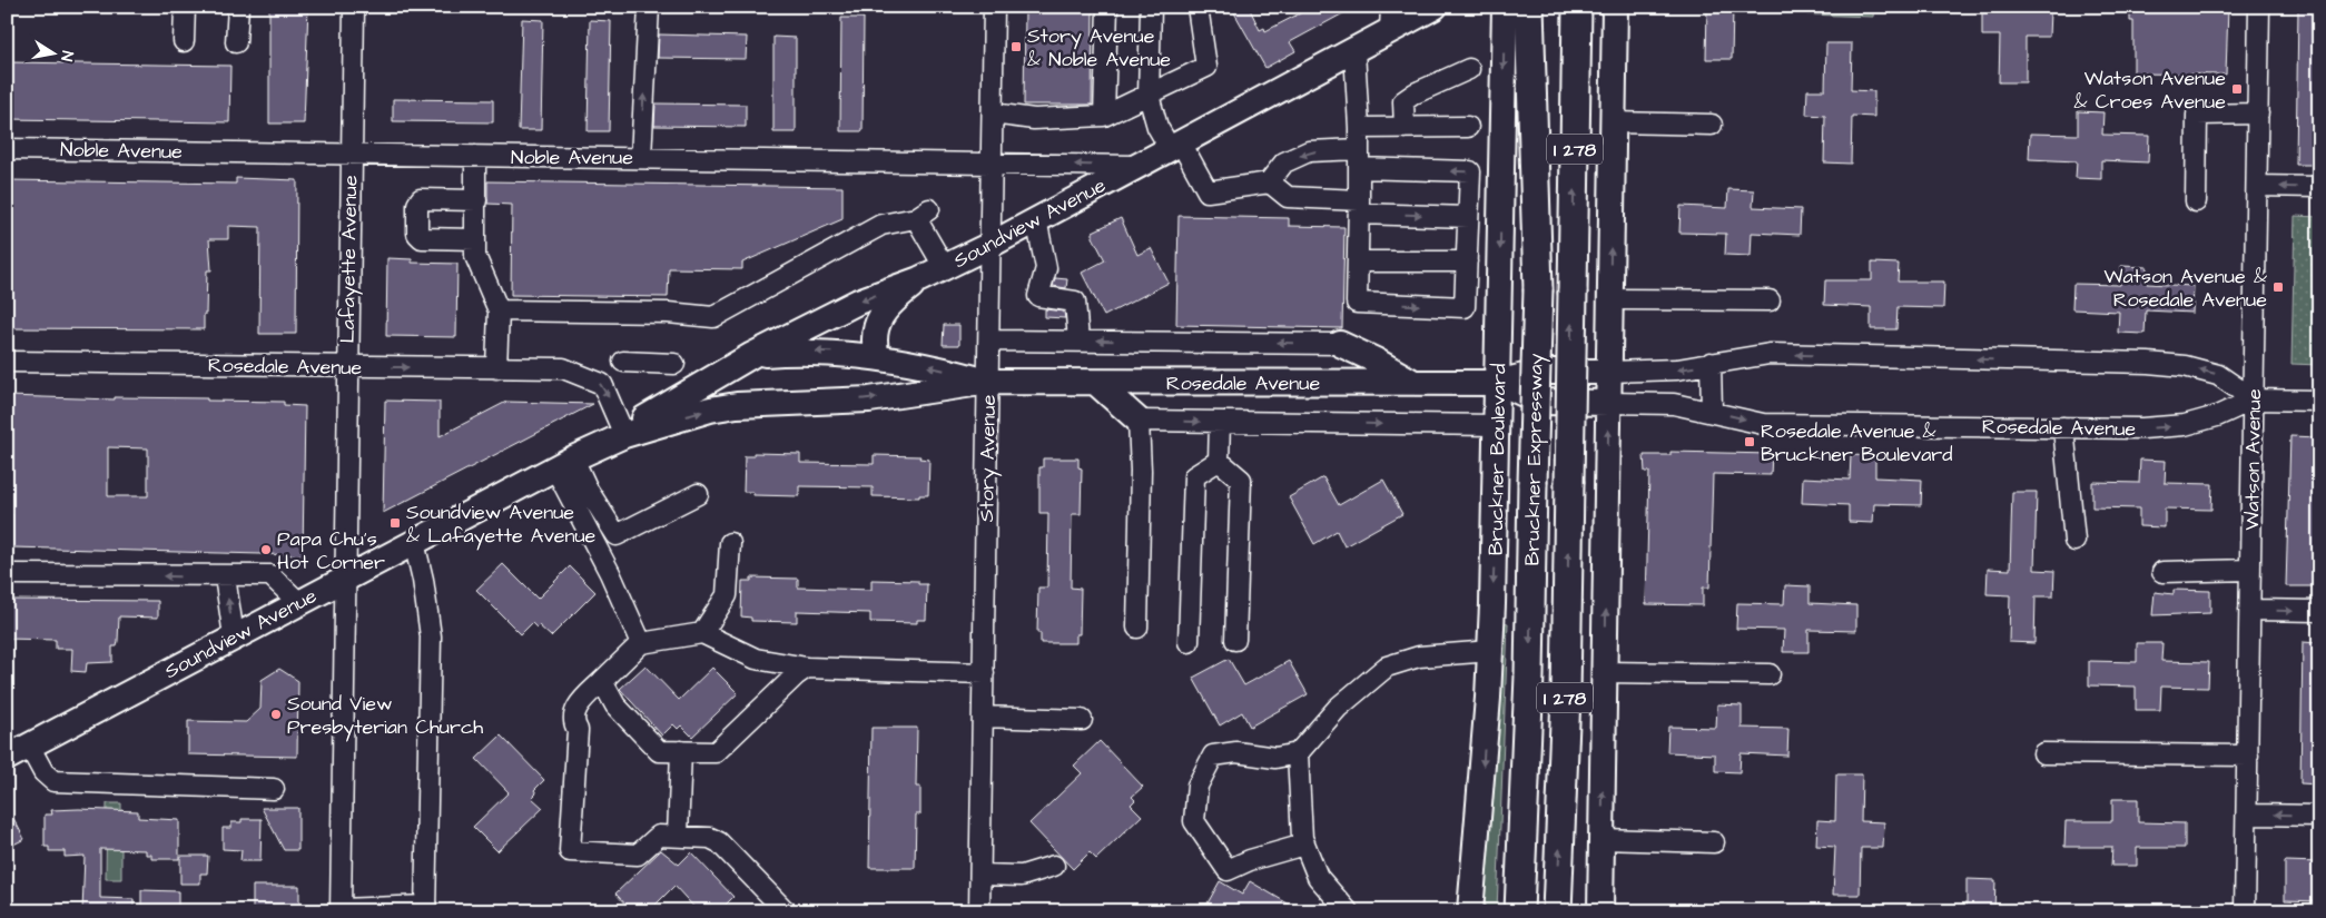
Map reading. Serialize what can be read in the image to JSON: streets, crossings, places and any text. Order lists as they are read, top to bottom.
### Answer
{
  "streets": {
    "highway": ["I 278", "Bruckner Expressway"],
    "main road": ["Soundview Avenue", "Rosedale Avenue", "Bruckner Boulevard"],
    "street": [
      "Noble Avenue",
      "Lafayette Avenue",
      "Story Avenue",
      "Watson Avenue"
    ]
  },
  "crossings": [
    ["Noble Avenue", "Soundview Avenue"],
    ["Noble Avenue", "Lafayette Avenue"],
    ["Noble Avenue", "Story Avenue"],
    ["Soundview Avenue", "Lafayette Avenue"],
    ["Soundview Avenue", "Rosedale Avenue"],
    ["Soundview Avenue", "Story Avenue"],
    ["Lafayette Avenue", "Rosedale Avenue"],
    ["Rosedale Avenue", "Story Avenue"],
    ["Rosedale Avenue", "Bruckner Boulevard"],
    ["Rosedale Avenue", "Watson Avenue"]
  ],
  "places": {
    "transit": [
      "Story Avenue & Noble Avenue",
      "Watson Avenue & Croes Avenue",
      "Watson Avenue & Rosedale Avenue",
      "Rosedale Avenue & Bruckner Boulevard",
      "Soundview Avenue & Lafayette Avenue"
    ],
    "other": ["Papa Chu's Hot Corner", "Sound View Presbyterian Church"]
  },
  "north": "right"
}
